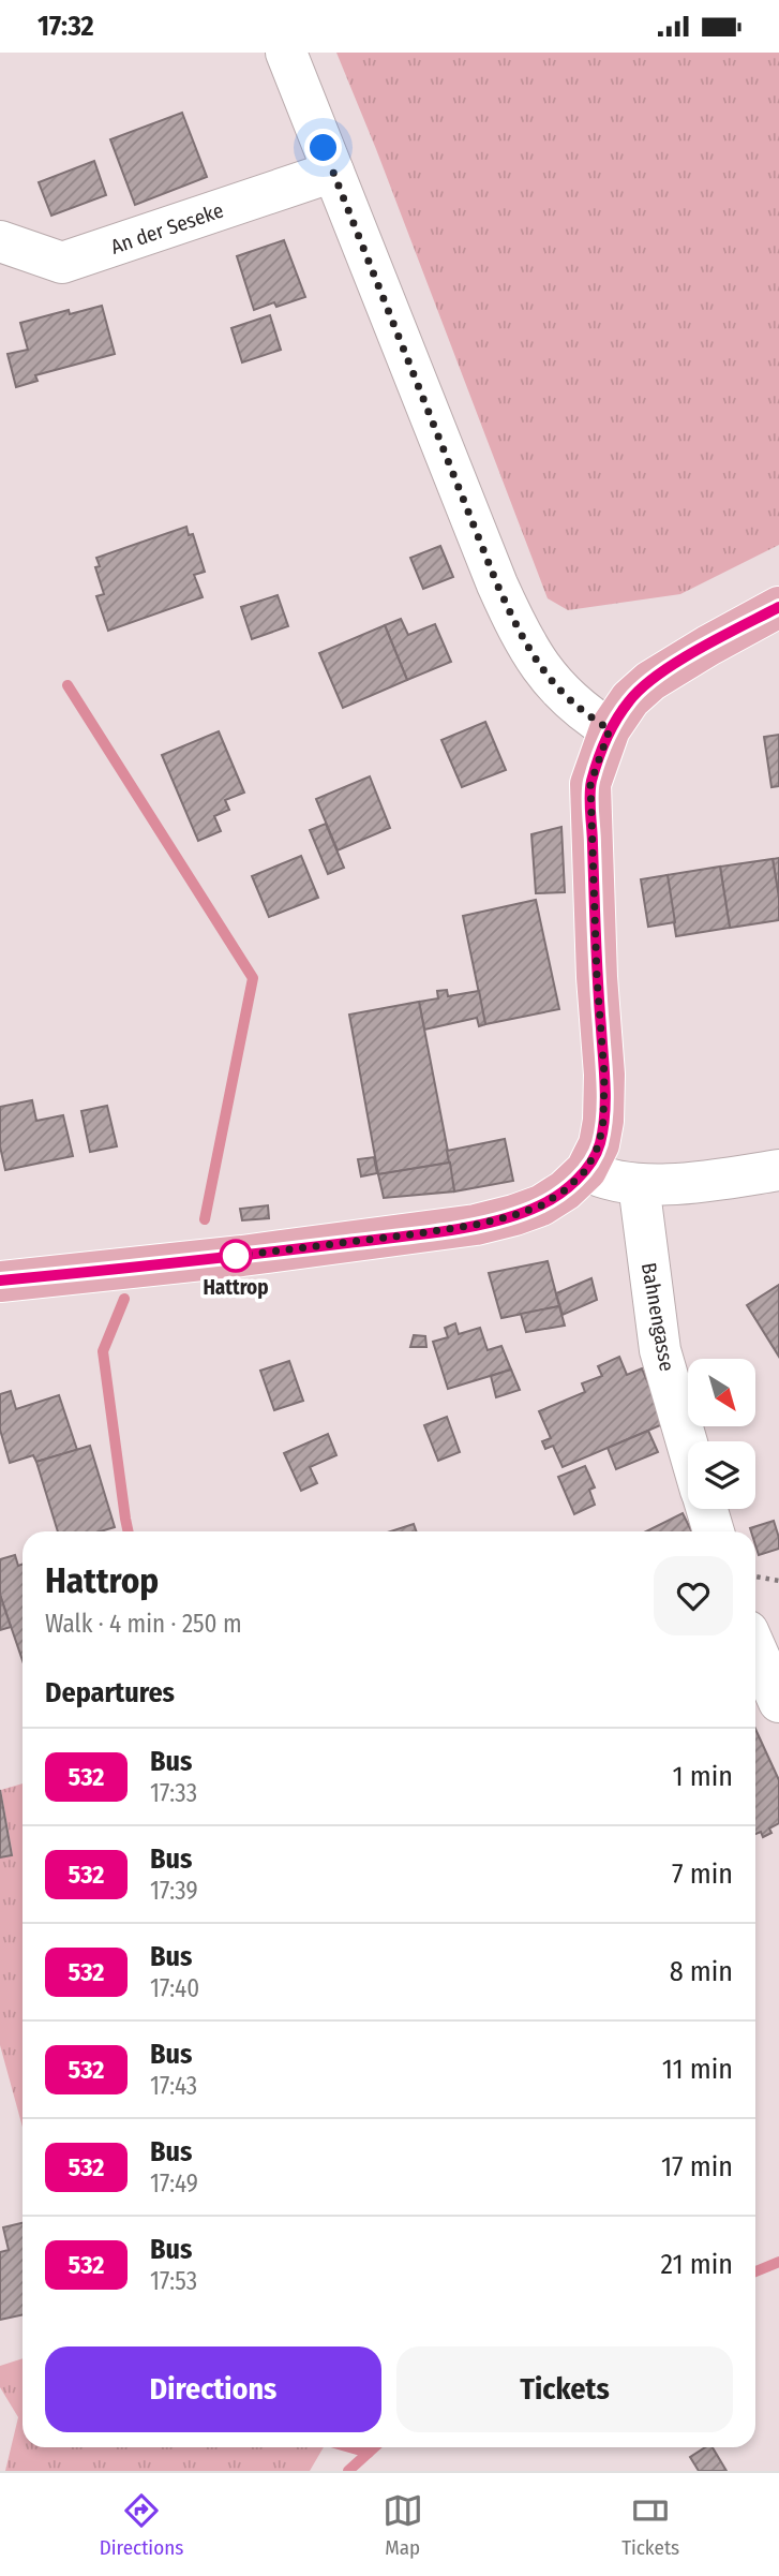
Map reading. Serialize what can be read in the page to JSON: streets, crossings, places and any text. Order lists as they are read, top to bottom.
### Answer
{
  "streets": {
    "street": ["An der Seseke", "Bahnengasse"]
  },
  "places": ["Hattrop"],
  "lines": ["bus line 532"],
  "north": "bottom right",
  "page": {
    "status": "17:32",
    "heading": [
      ["Hattrop", "Walk · 4 min · 250 m"],
      "Departures"
    ],
    "list": [
      {
        "mark": "532",
        "name": "Bus",
        "note": "17:33",
        "value": "1 min"
      },
      {
        "mark": "532",
        "name": "Bus",
        "note": "17:39",
        "value": "7 min"
      },
      {
        "mark": "532",
        "name": "Bus",
        "note": "17:40",
        "value": "8 min"
      },
      {
        "mark": "532",
        "name": "Bus",
        "note": "17:43",
        "value": "11 min"
      },
      {
        "mark": "532",
        "name": "Bus",
        "note": "17:49",
        "value": "17 min"
      },
      {
        "mark": "532",
        "name": "Bus",
        "note": "17:53",
        "value": "21 min"
      }
    ],
    "buttons": ["Directions", "Tickets"],
    "tabs": ["Directions", "Map", "Tickets"]
  }
}
